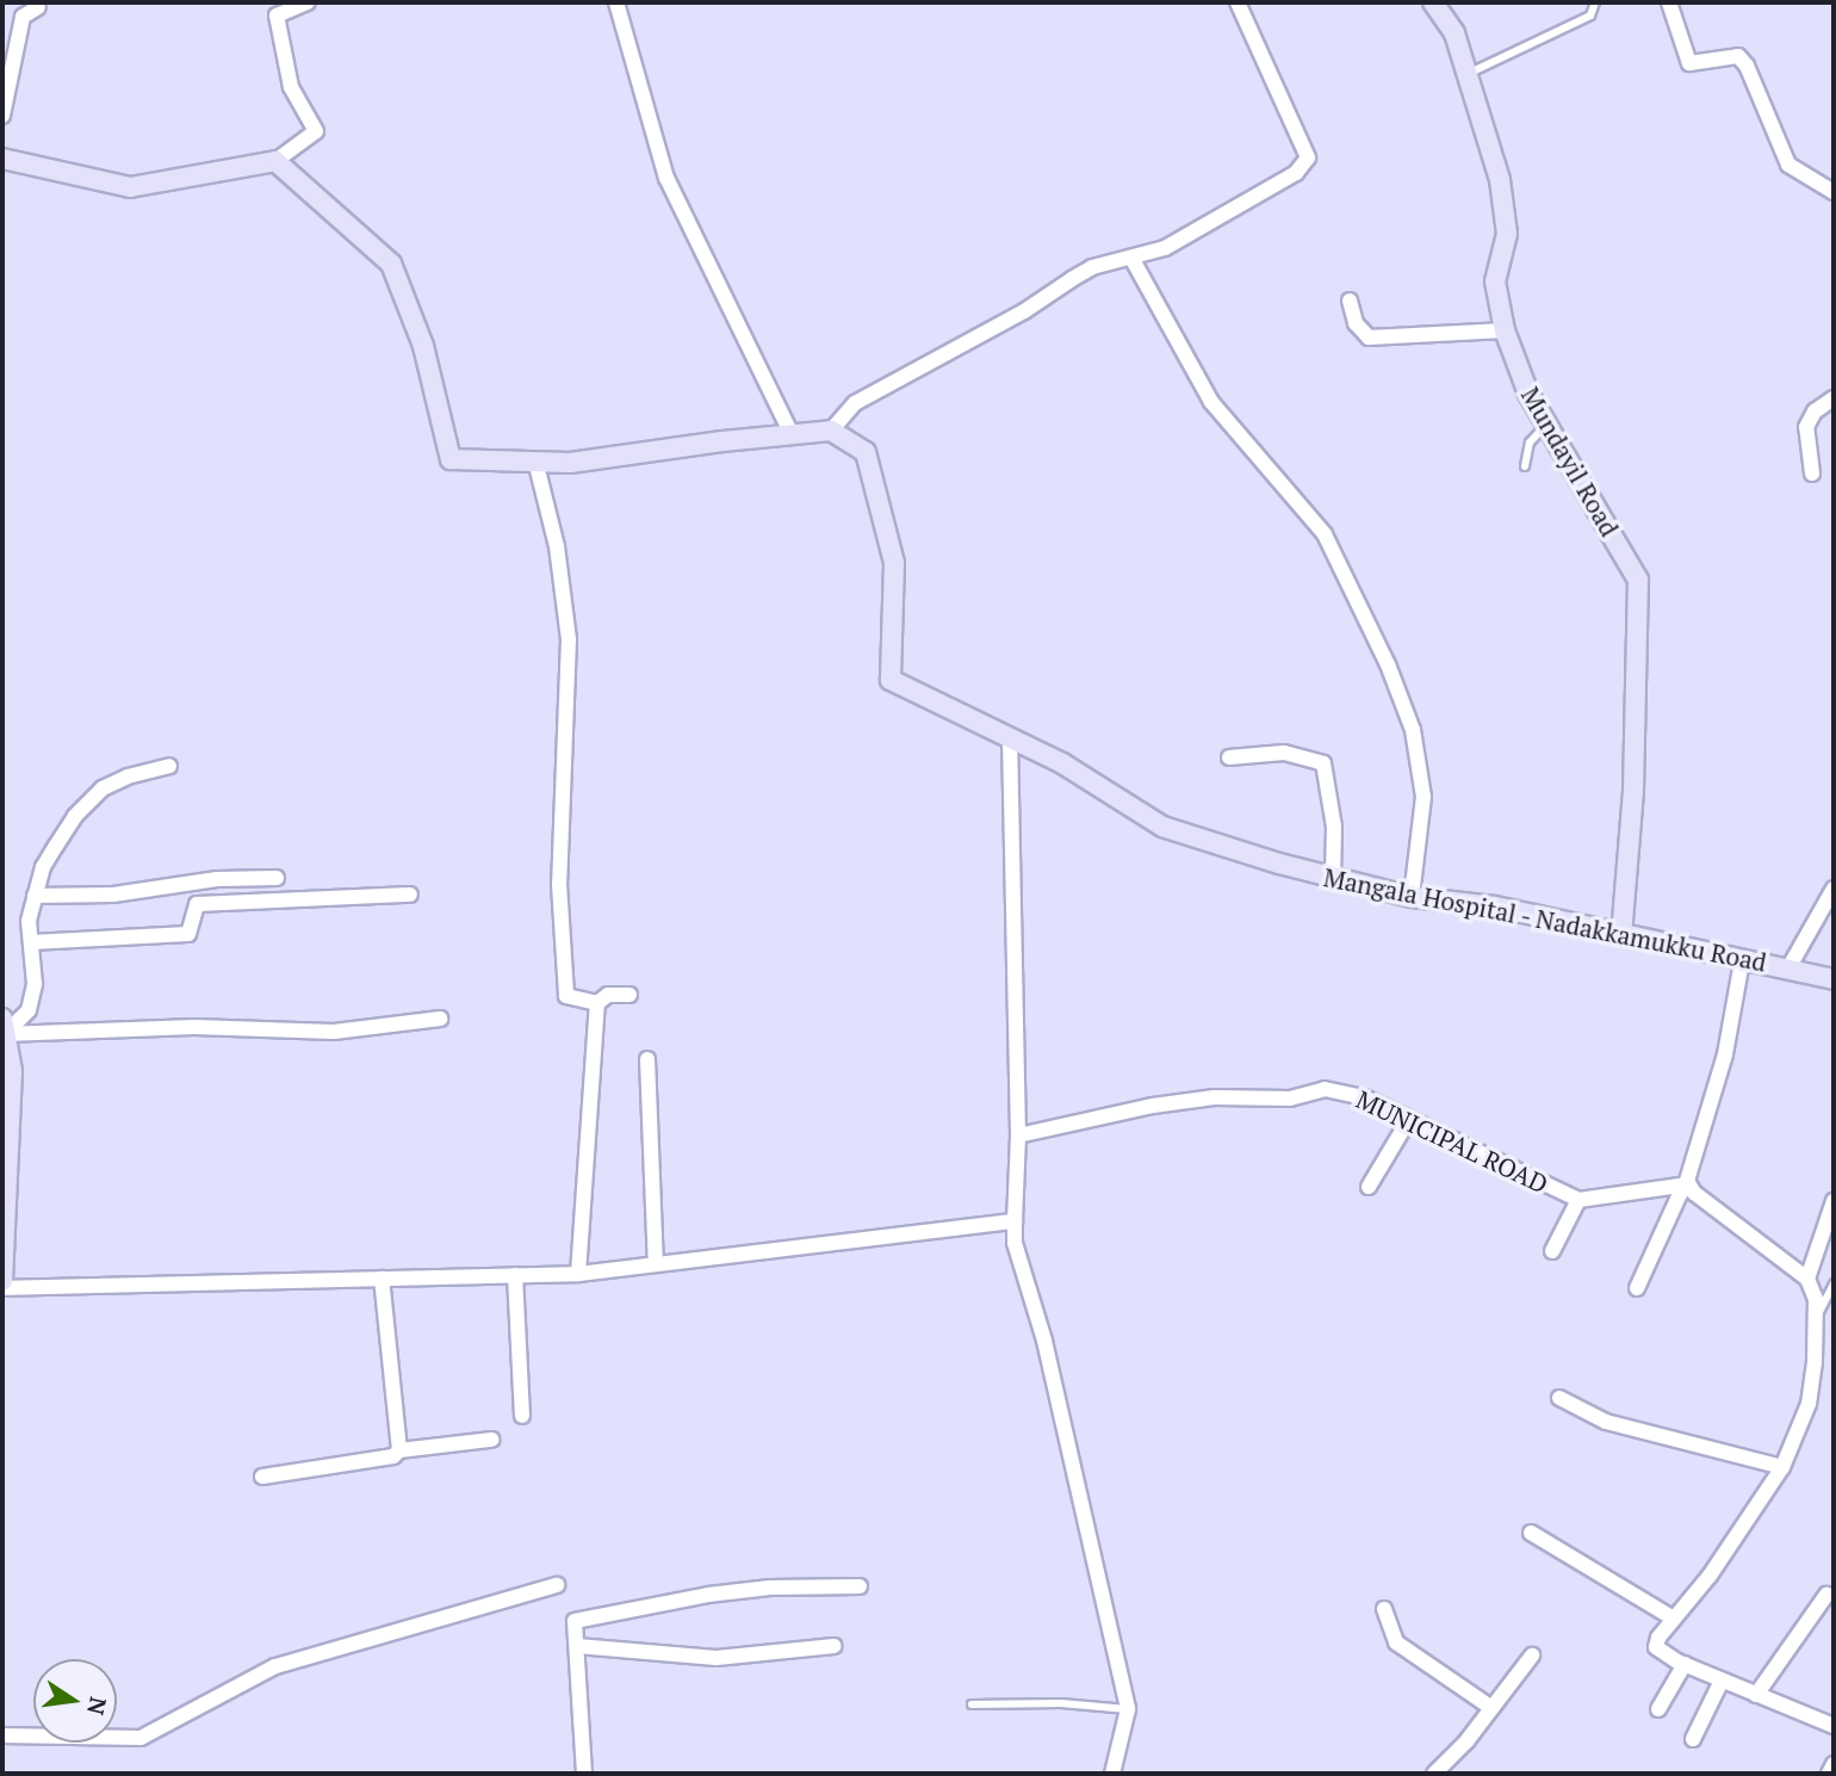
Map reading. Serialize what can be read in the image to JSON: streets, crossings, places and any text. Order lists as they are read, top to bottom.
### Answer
{
  "streets": {
    "main road": ["Mundayil Road", "Mangala Hospital - Nadakkamukku Road"],
    "street": ["MUNICIPAL ROAD"]
  },
  "crossings": [
    ["Mundayil Road", "Mangala Hospital - Nadakkamukku Road"]
  ],
  "north": "right"
}
